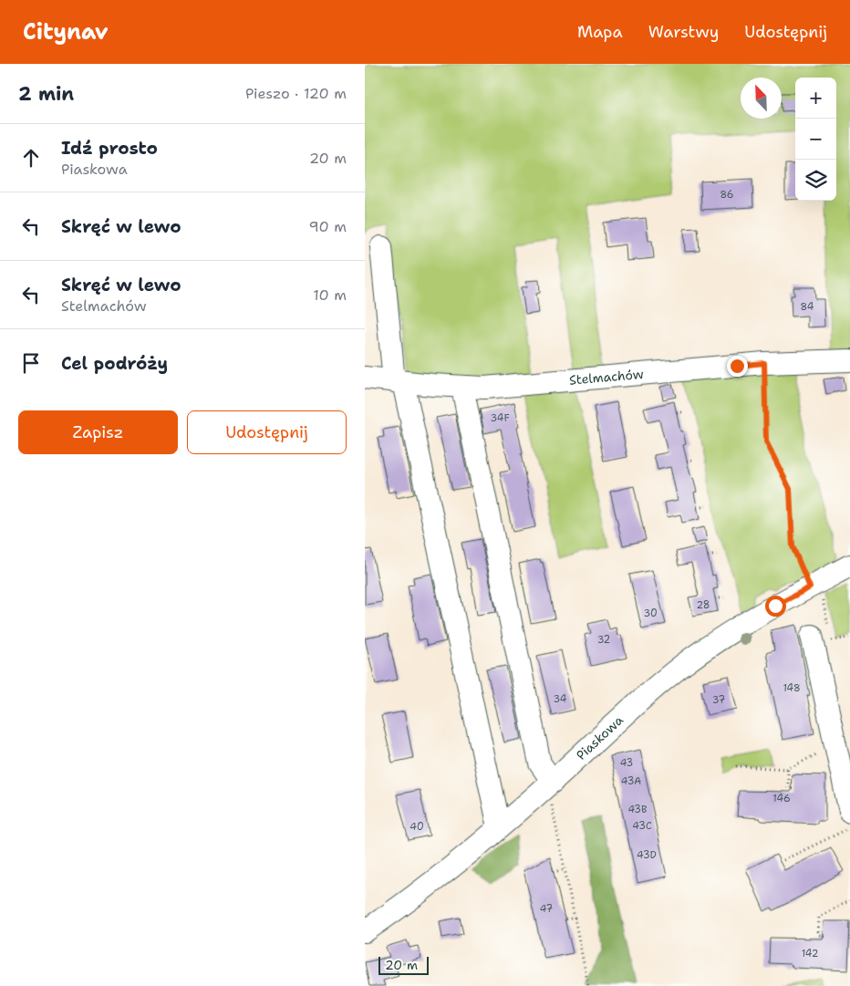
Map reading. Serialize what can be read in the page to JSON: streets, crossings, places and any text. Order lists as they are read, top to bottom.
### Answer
{
  "streets": {
    "street": ["Stelmachów", "Piaskowa"]
  },
  "house_numbers": [
    "86",
    "84",
    "34F",
    "28",
    "30",
    "32",
    "148",
    "34",
    "37",
    "43",
    "43A",
    "146",
    "43B",
    "43C",
    "40",
    "43D",
    "47",
    "142"
  ],
  "scale_bar": "20 m",
  "north": "top left",
  "page": {
    "header": "Citynav",
    "nav": ["Mapa", "Warstwy", "Udostępnij"],
    "heading": ["2 min", "Pieszo · 120 m"],
    "map_buttons": ["+", "−"],
    "list": [
      ["Idź prosto", "Piaskowa", "20 m"],
      ["Skręć w lewo", "90 m"],
      ["Skręć w lewo", "Stelmachów", "10 m"],
      "Cel podróży"
    ],
    "buttons": ["Zapisz", "Udostępnij"],
    "scale": "20 m"
  }
}
